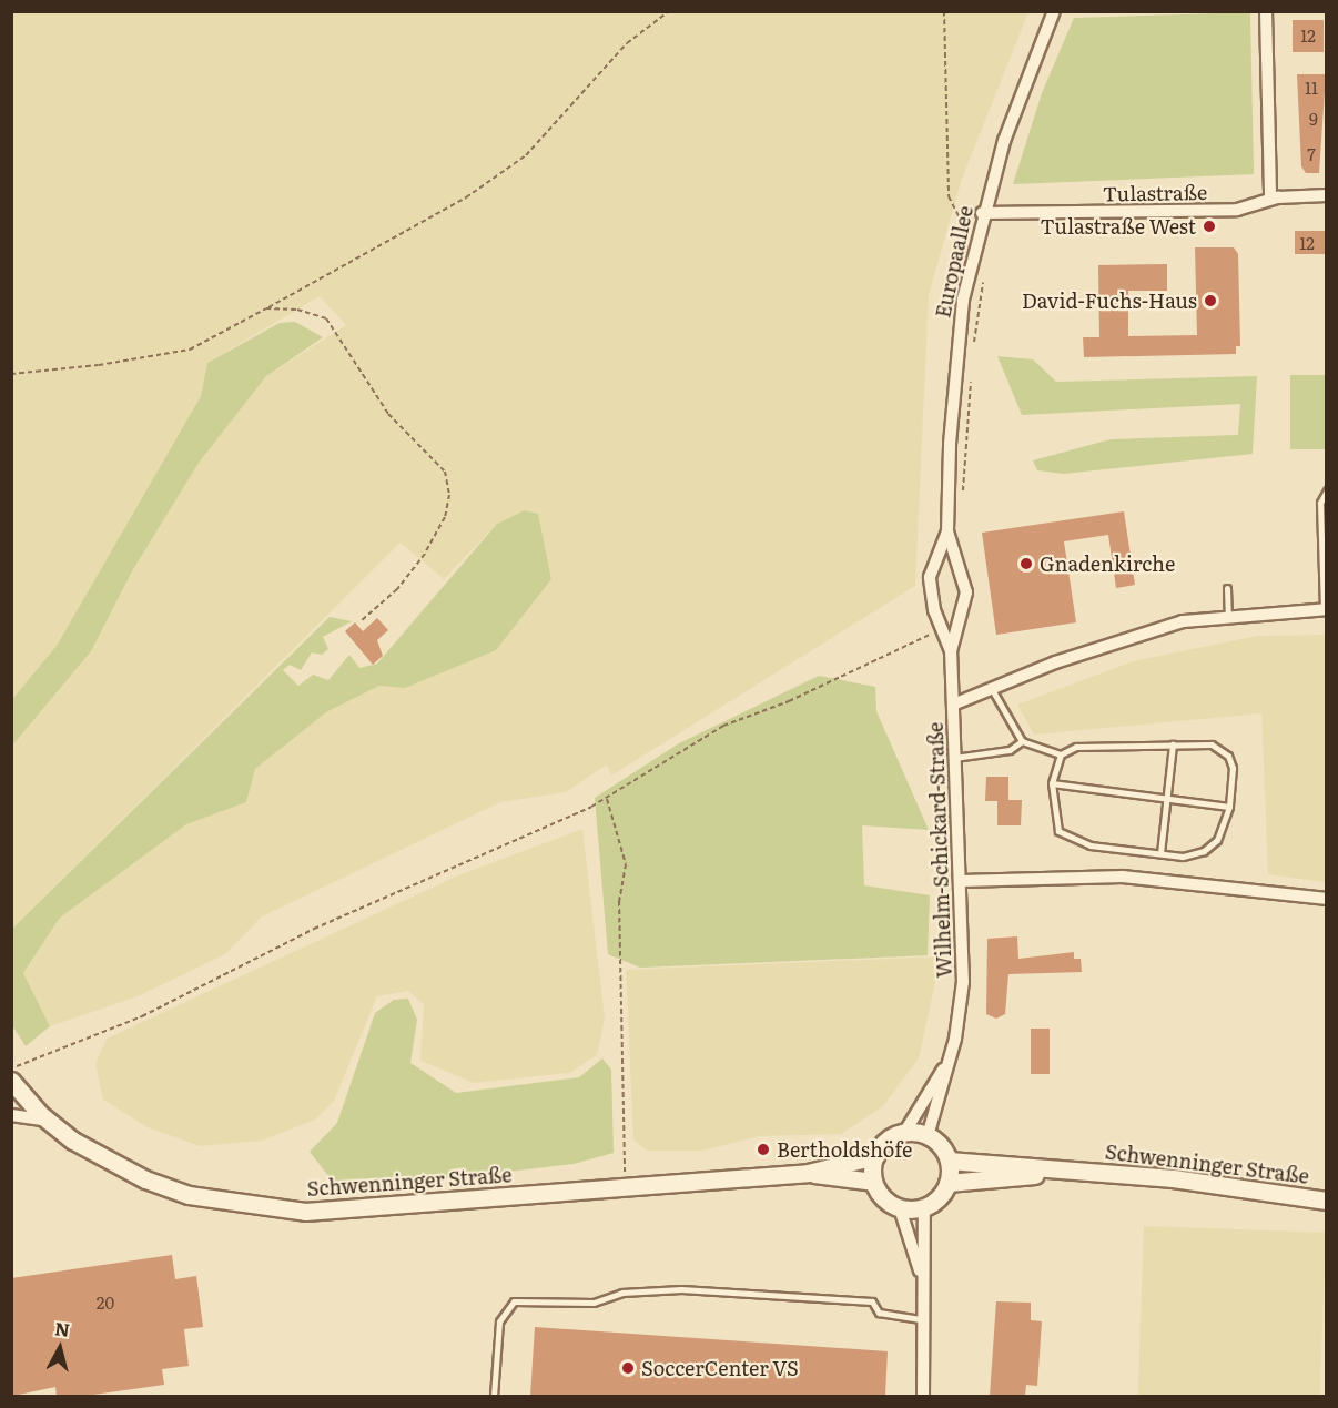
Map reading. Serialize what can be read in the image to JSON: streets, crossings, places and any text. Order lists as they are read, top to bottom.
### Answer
{
  "streets": {
    "main road": ["Schwenninger Straße"],
    "street": ["Tulastraße", "Europaallee", "Wilhelm-Schickard-Straße"]
  },
  "crossings": [
    ["Tulastraße", "Europaallee"],
    ["Europaallee", "Wilhelm-Schickard-Straße"]
  ],
  "places": [
    "Tulastraße West",
    "David-Fuchs-Haus",
    "Gnadenkirche",
    "Bertholdshöfe",
    "SoccerCenter VS"
  ],
  "house_numbers": [
    "12",
    "11",
    "9",
    "7",
    "12",
    "20"
  ],
  "north": "top"
}
